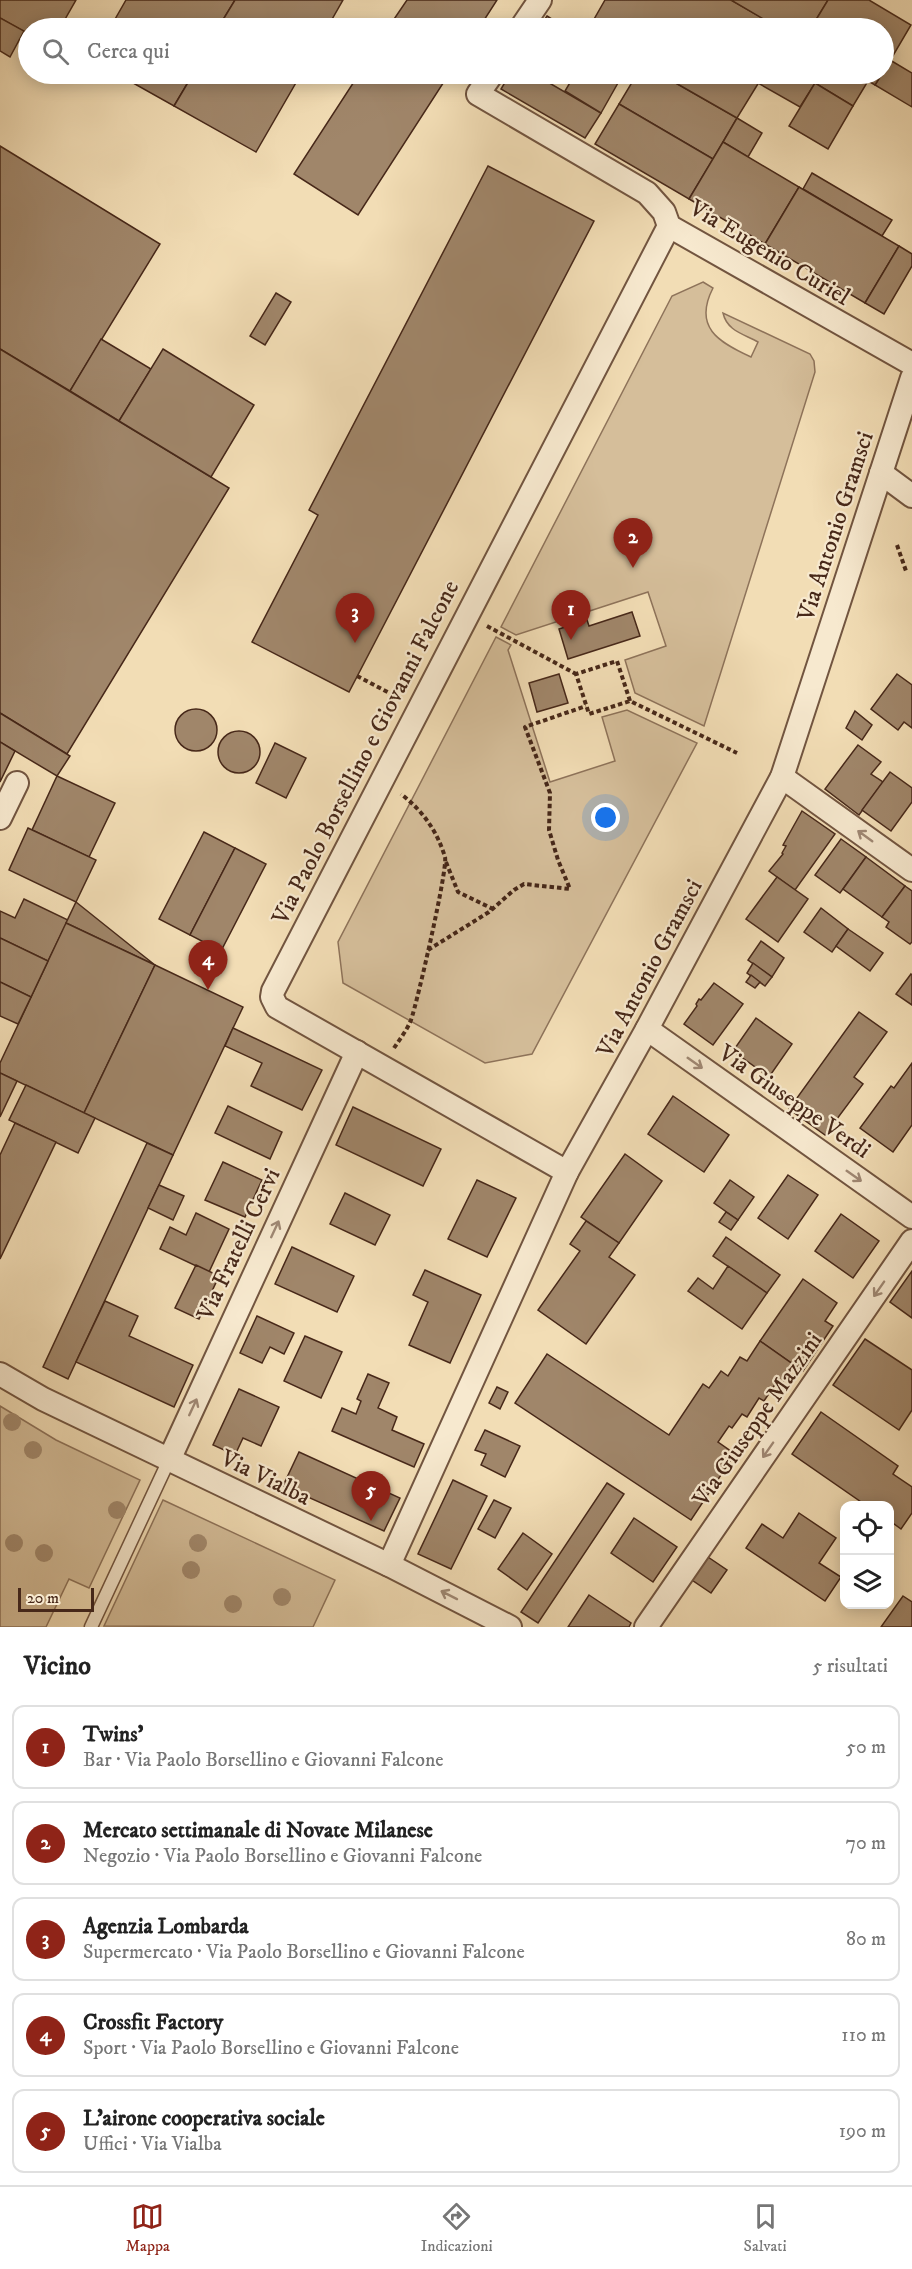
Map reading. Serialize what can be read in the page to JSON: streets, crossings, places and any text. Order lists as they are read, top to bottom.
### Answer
{
  "streets": {
    "street": [
      "Via Eugenio Curiel",
      "Via Antonio Gramsci",
      "Via Paolo Borsellino e Giovanni Falcone",
      "Via Giuseppe Verdi",
      "Via Fratelli Cervi",
      "Via Giuseppe Mazzini",
      "Via Vialba"
    ]
  },
  "crossings": [
    ["Via Eugenio Curiel", "Via Paolo Borsellino e Giovanni Falcone"],
    ["Via Antonio Gramsci", "Via Paolo Borsellino e Giovanni Falcone"],
    ["Via Antonio Gramsci", "Via Giuseppe Verdi"],
    ["Via Antonio Gramsci", "Via Vialba"],
    ["Via Paolo Borsellino e Giovanni Falcone", "Via Fratelli Cervi"],
    ["Via Fratelli Cervi", "Via Vialba"]
  ],
  "one_way": ["Via Giuseppe Verdi", "Via Fratelli Cervi", "Via Giuseppe Mazzini"],
  "scale_bar": "20 m",
  "page": {
    "search": "Cerca qui",
    "pins": [
      "2",
      "1",
      "3",
      "4",
      "5"
    ],
    "scale": "20 m",
    "heading": ["Vicino", "5 risultati"],
    "list": [
      {
        "mark": "1",
        "name": "Twins'",
        "note": "Bar · Via Paolo Borsellino e Giovanni Falcone",
        "value": "50 m"
      },
      {
        "mark": "2",
        "name": "Mercato settimanale di Novate Milanese",
        "note": "Negozio · Via Paolo Borsellino e Giovanni Falcone",
        "value": "70 m"
      },
      {
        "mark": "3",
        "name": "Agenzia Lombarda",
        "note": "Supermercato · Via Paolo Borsellino e Giovanni Falcone",
        "value": "80 m"
      },
      {
        "mark": "4",
        "name": "Crossfit Factory",
        "note": "Sport · Via Paolo Borsellino e Giovanni Falcone",
        "value": "110 m"
      },
      {
        "mark": "5",
        "name": "L'airone cooperativa sociale",
        "note": "Uffici · Via Vialba",
        "value": "190 m"
      }
    ],
    "nav": ["Mappa", "Indicazioni", "Salvati"]
  }
}
